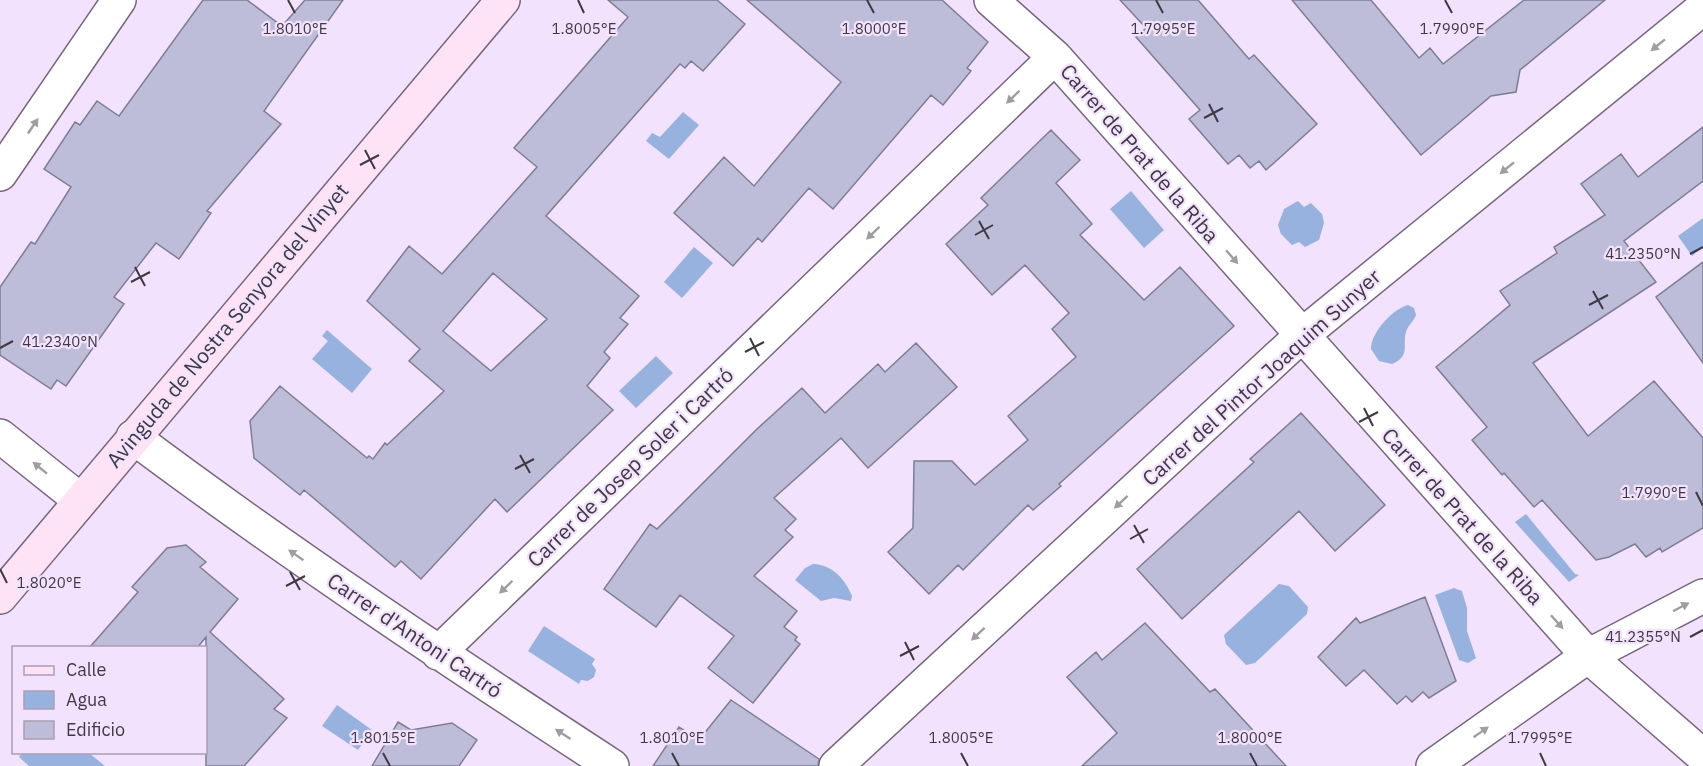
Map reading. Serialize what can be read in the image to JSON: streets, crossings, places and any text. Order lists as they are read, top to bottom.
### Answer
{
  "streets": {
    "street": [
      "Carrer de Prat de la Riba",
      "Avinguda de Nostra Senyora del Vinyet",
      "Carrer del Pintor Joaquim Sunyer",
      "Carrer de Josep Soler i Cartró",
      "Carrer d'Antoni Cartró"
    ]
  },
  "crossings": [
    ["Carrer de Prat de la Riba", "Carrer del Pintor Joaquim Sunyer"],
    ["Carrer de Prat de la Riba", "Carrer de Josep Soler i Cartró"],
    ["Avinguda de Nostra Senyora del Vinyet", "Carrer d'Antoni Cartró"],
    ["Carrer de Josep Soler i Cartró", "Carrer d'Antoni Cartró"]
  ],
  "one_way": [
    "Carrer de Prat de la Riba",
    "Carrer del Pintor Joaquim Sunyer",
    "Carrer de Josep Soler i Cartró",
    "Carrer d'Antoni Cartró"
  ],
  "legend": ["Calle", "Agua", "Edificio"],
  "coordinates": [
    "1.8010°E",
    "1.8005°E",
    "1.8000°E",
    "1.7995°E",
    "1.7990°E",
    "41.2350°N",
    "41.2340°N",
    "1.8020°E",
    "41.2355°N",
    "1.8015°E"
  ]
}
